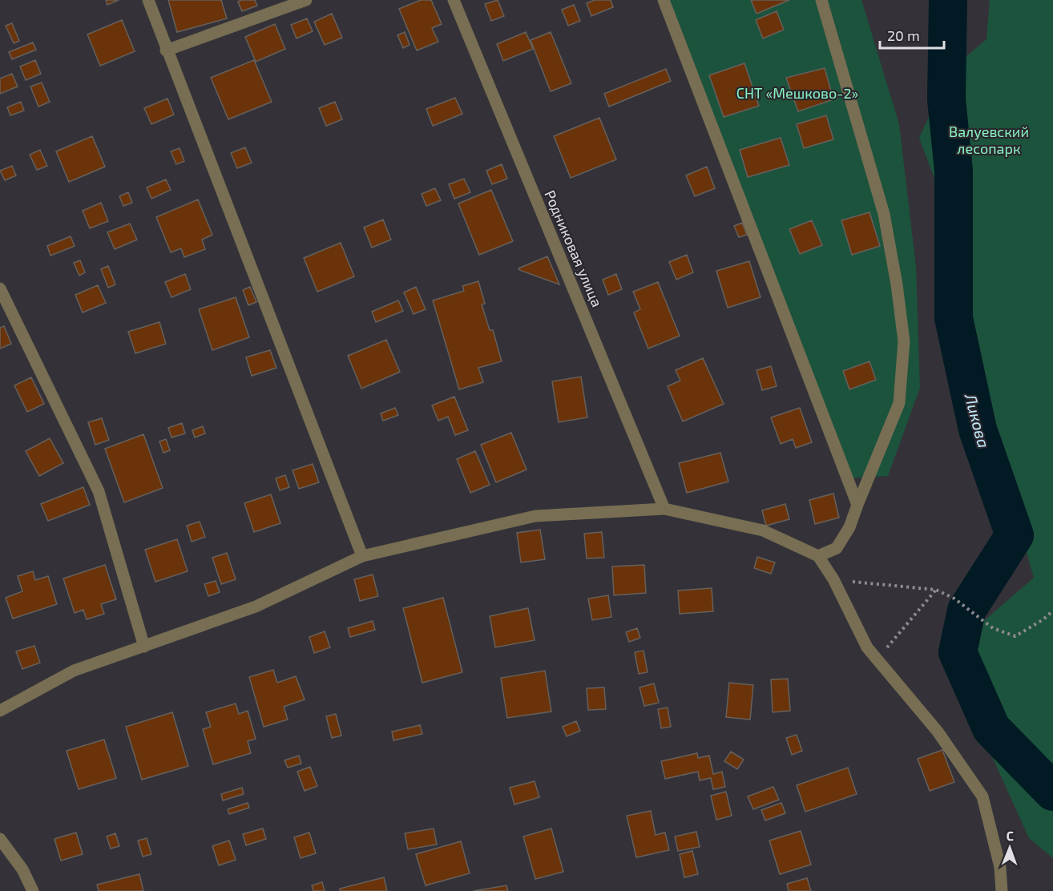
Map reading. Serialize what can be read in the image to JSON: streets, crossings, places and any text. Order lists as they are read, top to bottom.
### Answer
{
  "streets": {
    "street": ["Родниковая улица"]
  },
  "water": ["Ликова"],
  "parks": ["СНТ «Мешково-2»", "Валуевский лесопарк"],
  "scale_bar": "20 m",
  "north": "top"
}
